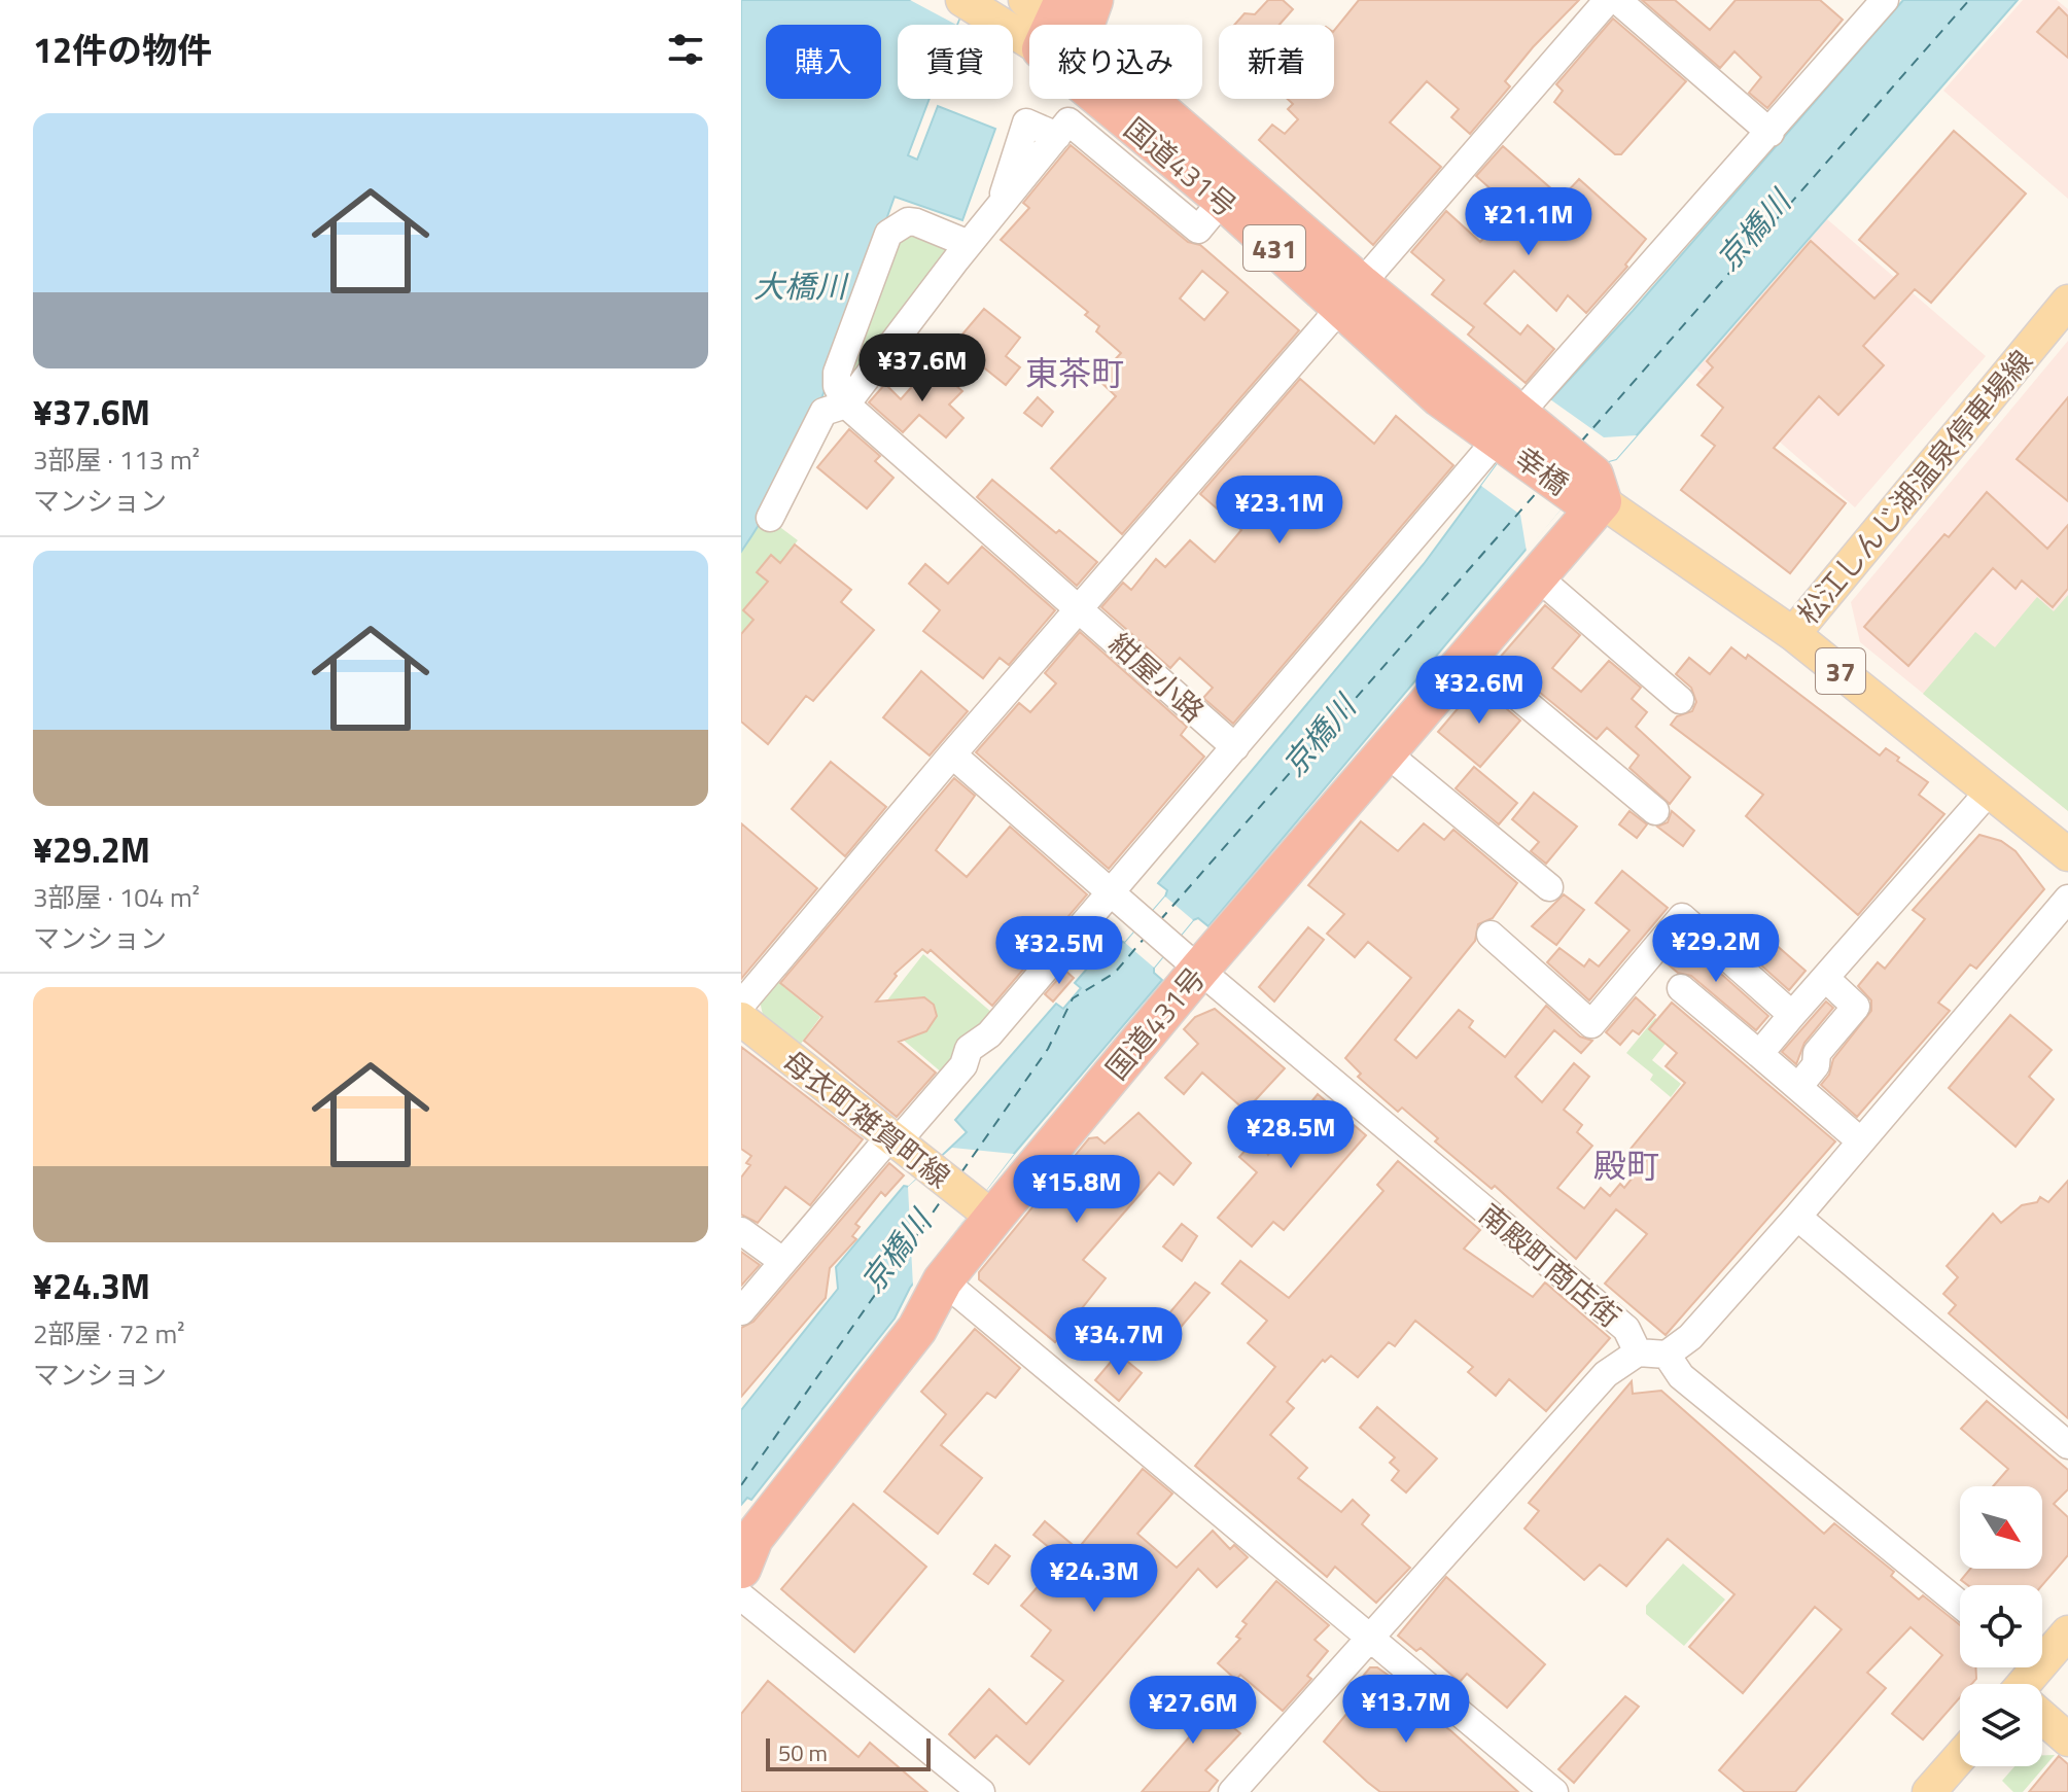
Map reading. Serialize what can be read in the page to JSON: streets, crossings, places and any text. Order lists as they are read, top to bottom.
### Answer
{
  "streets": {
    "highway": ["国道431号", "431", "幸橋"],
    "main road": ["松江しんじ湖温泉停車場線", "37", "母衣町雑賀町線"],
    "street": ["紺屋小路", "南殿町商店街"]
  },
  "crossings": [
    ["国道431号", "幸橋"],
    ["国道431号", "37"],
    ["国道431号", "母衣町雑賀町線"],
    ["国道431号", "南殿町商店街"],
    ["幸橋", "37"],
    ["松江しんじ湖温泉停車場線", "37"]
  ],
  "districts": ["東茶町", "殿町"],
  "water": ["京橋川", "大橋川"],
  "scale_bar": "50 m",
  "north": "bottom right",
  "page": {
    "heading": "12件の物件",
    "chip": [
      "購入",
      "賃貸",
      "絞り込み",
      "新着"
    ],
    "list": [
      {
        "name": "¥37.6M",
        "note": "3部屋 · 113 m² · マンション"
      },
      {
        "name": "¥29.2M",
        "note": "3部屋 · 104 m² · マンション"
      },
      {
        "name": "¥24.3M",
        "note": "2部屋 · 72 m² · マンション"
      }
    ],
    "price": [
      "¥21.1M",
      "¥37.6M",
      "¥23.1M",
      "¥32.6M",
      "¥29.2M",
      "¥32.5M",
      "¥28.5M",
      "¥15.8M",
      "¥34.7M",
      "¥24.3M",
      "¥13.7M",
      "¥27.6M"
    ],
    "scale": "50 m"
  }
}
